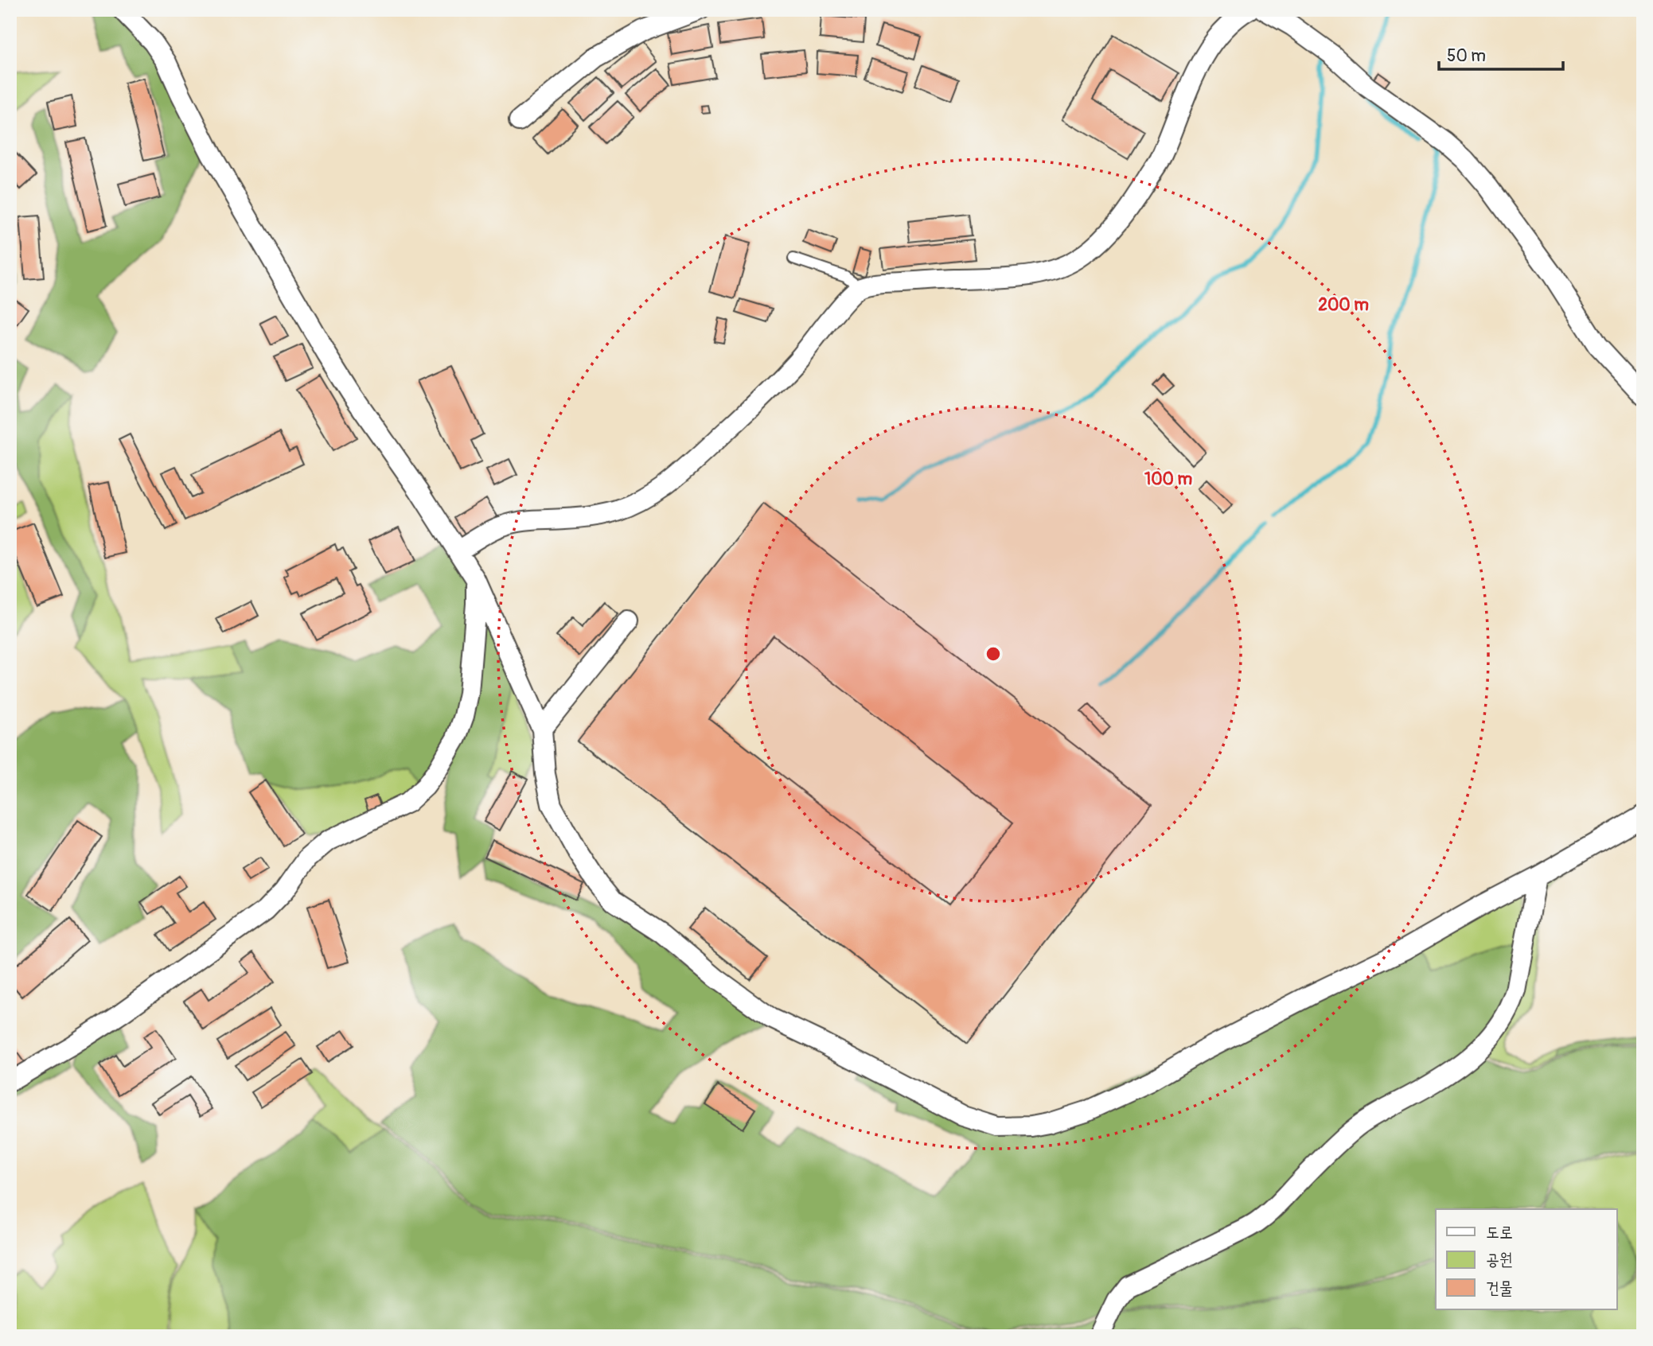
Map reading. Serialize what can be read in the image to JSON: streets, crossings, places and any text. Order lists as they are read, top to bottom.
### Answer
{
  "legend": ["도로", "공원", "건물"],
  "scale_bar": "50 m",
  "rings": ["200 m", "100 m"]
}
